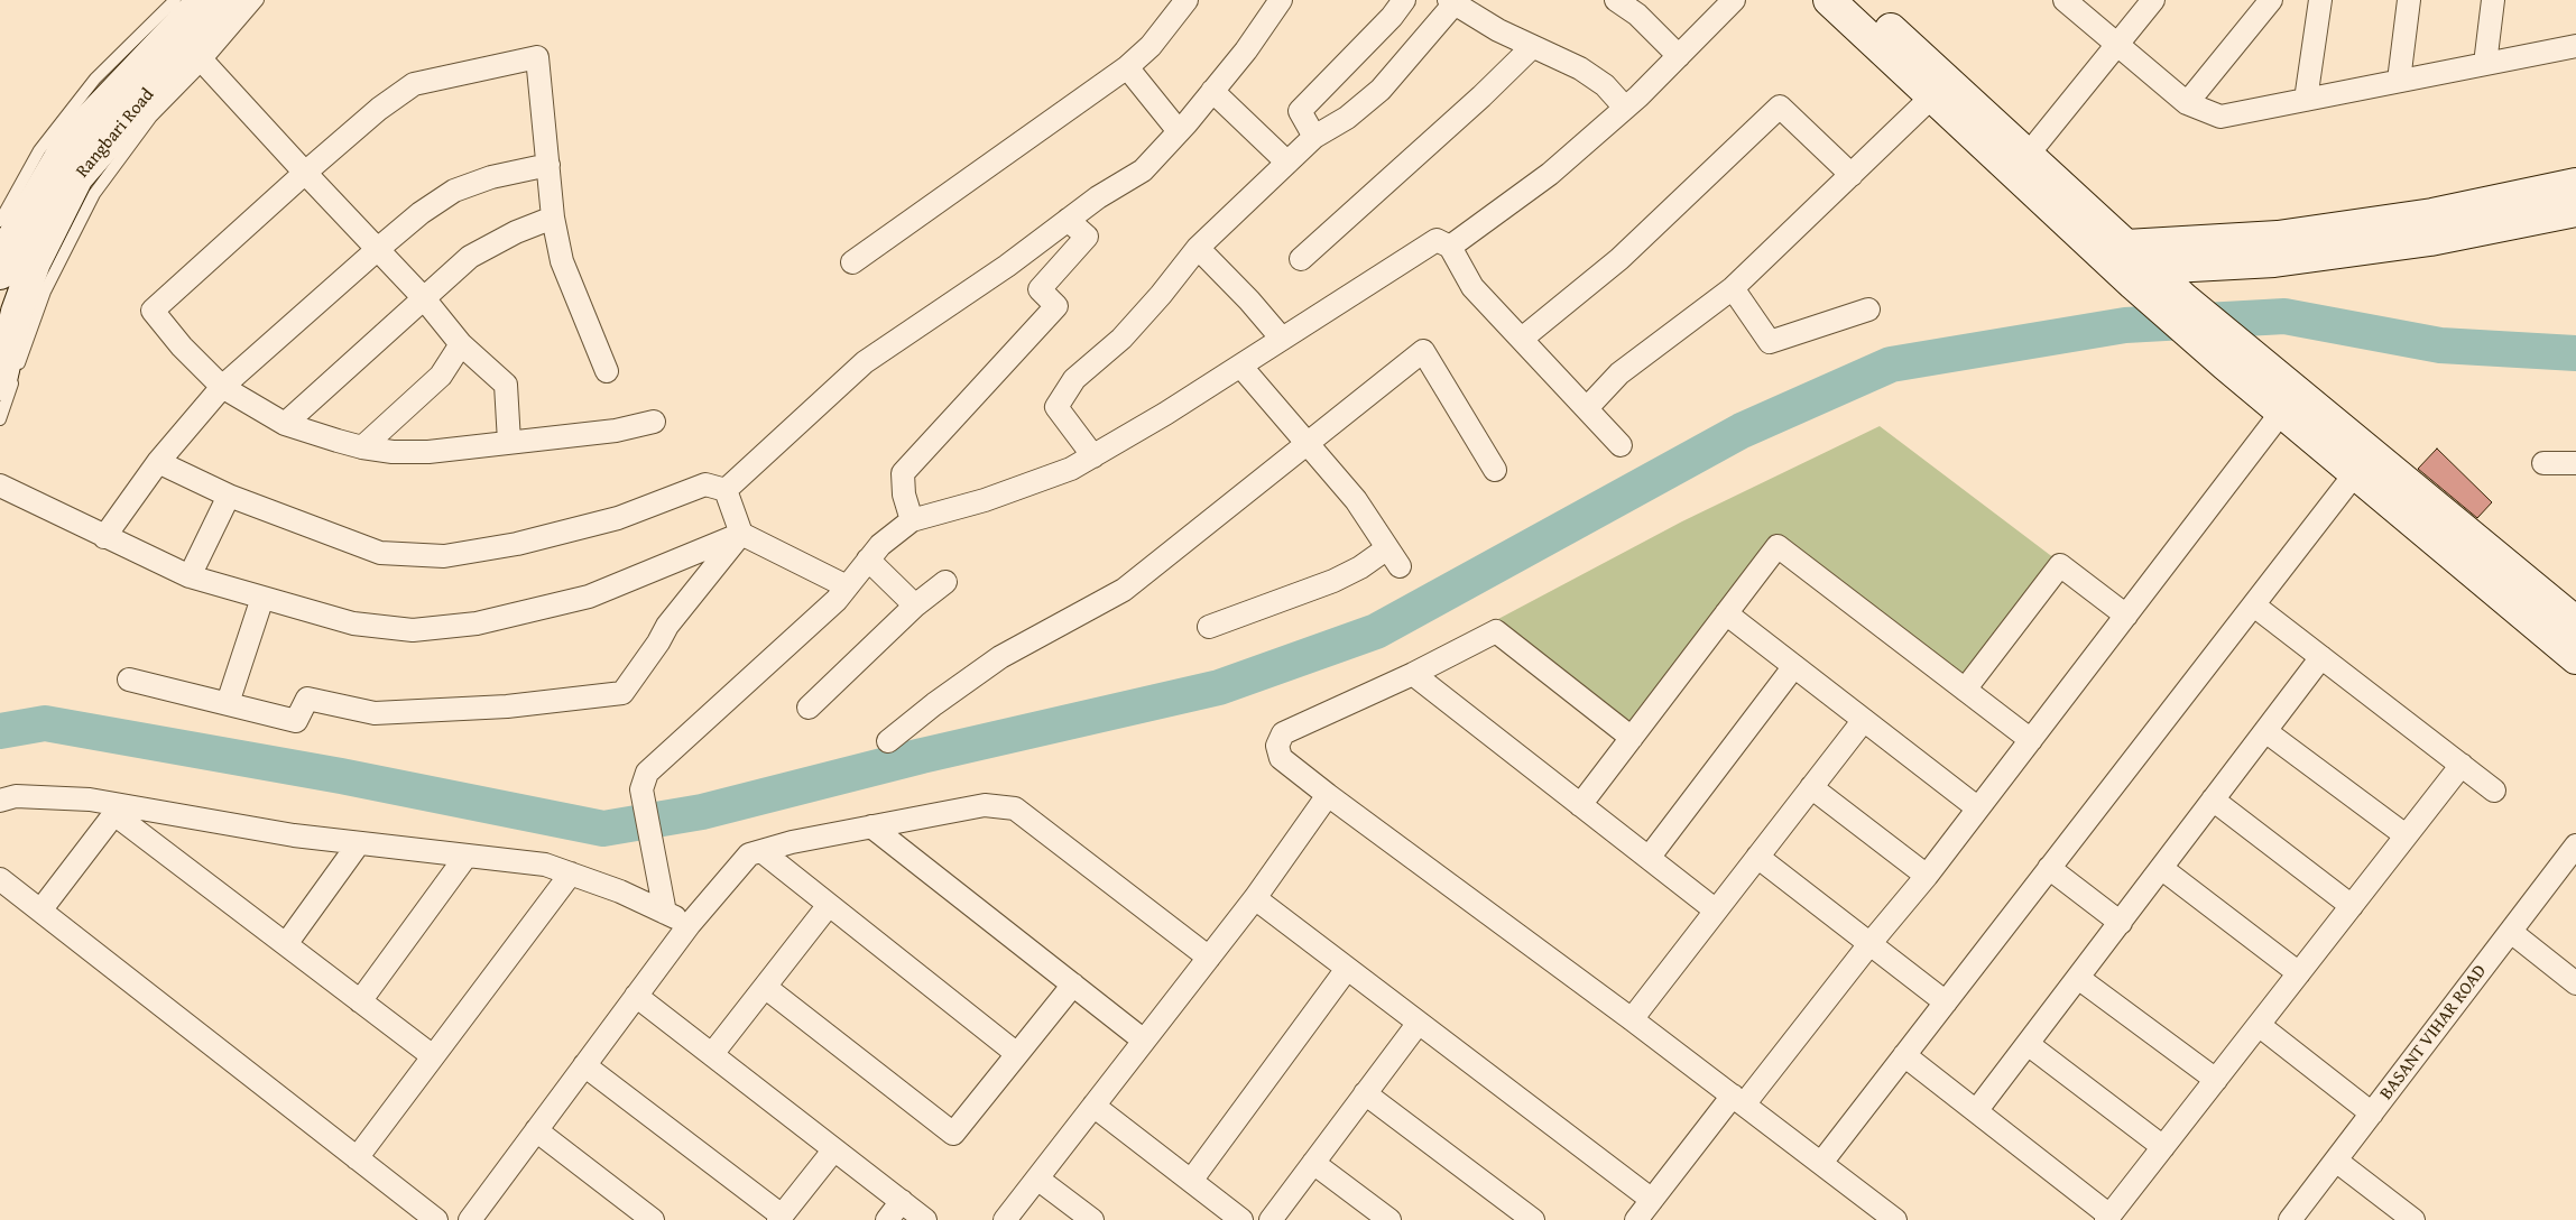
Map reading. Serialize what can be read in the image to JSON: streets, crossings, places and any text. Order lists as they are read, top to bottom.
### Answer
{
  "streets": {
    "street": ["Rangbari Road", "BASANT VIHAR ROAD"]
  }
}
